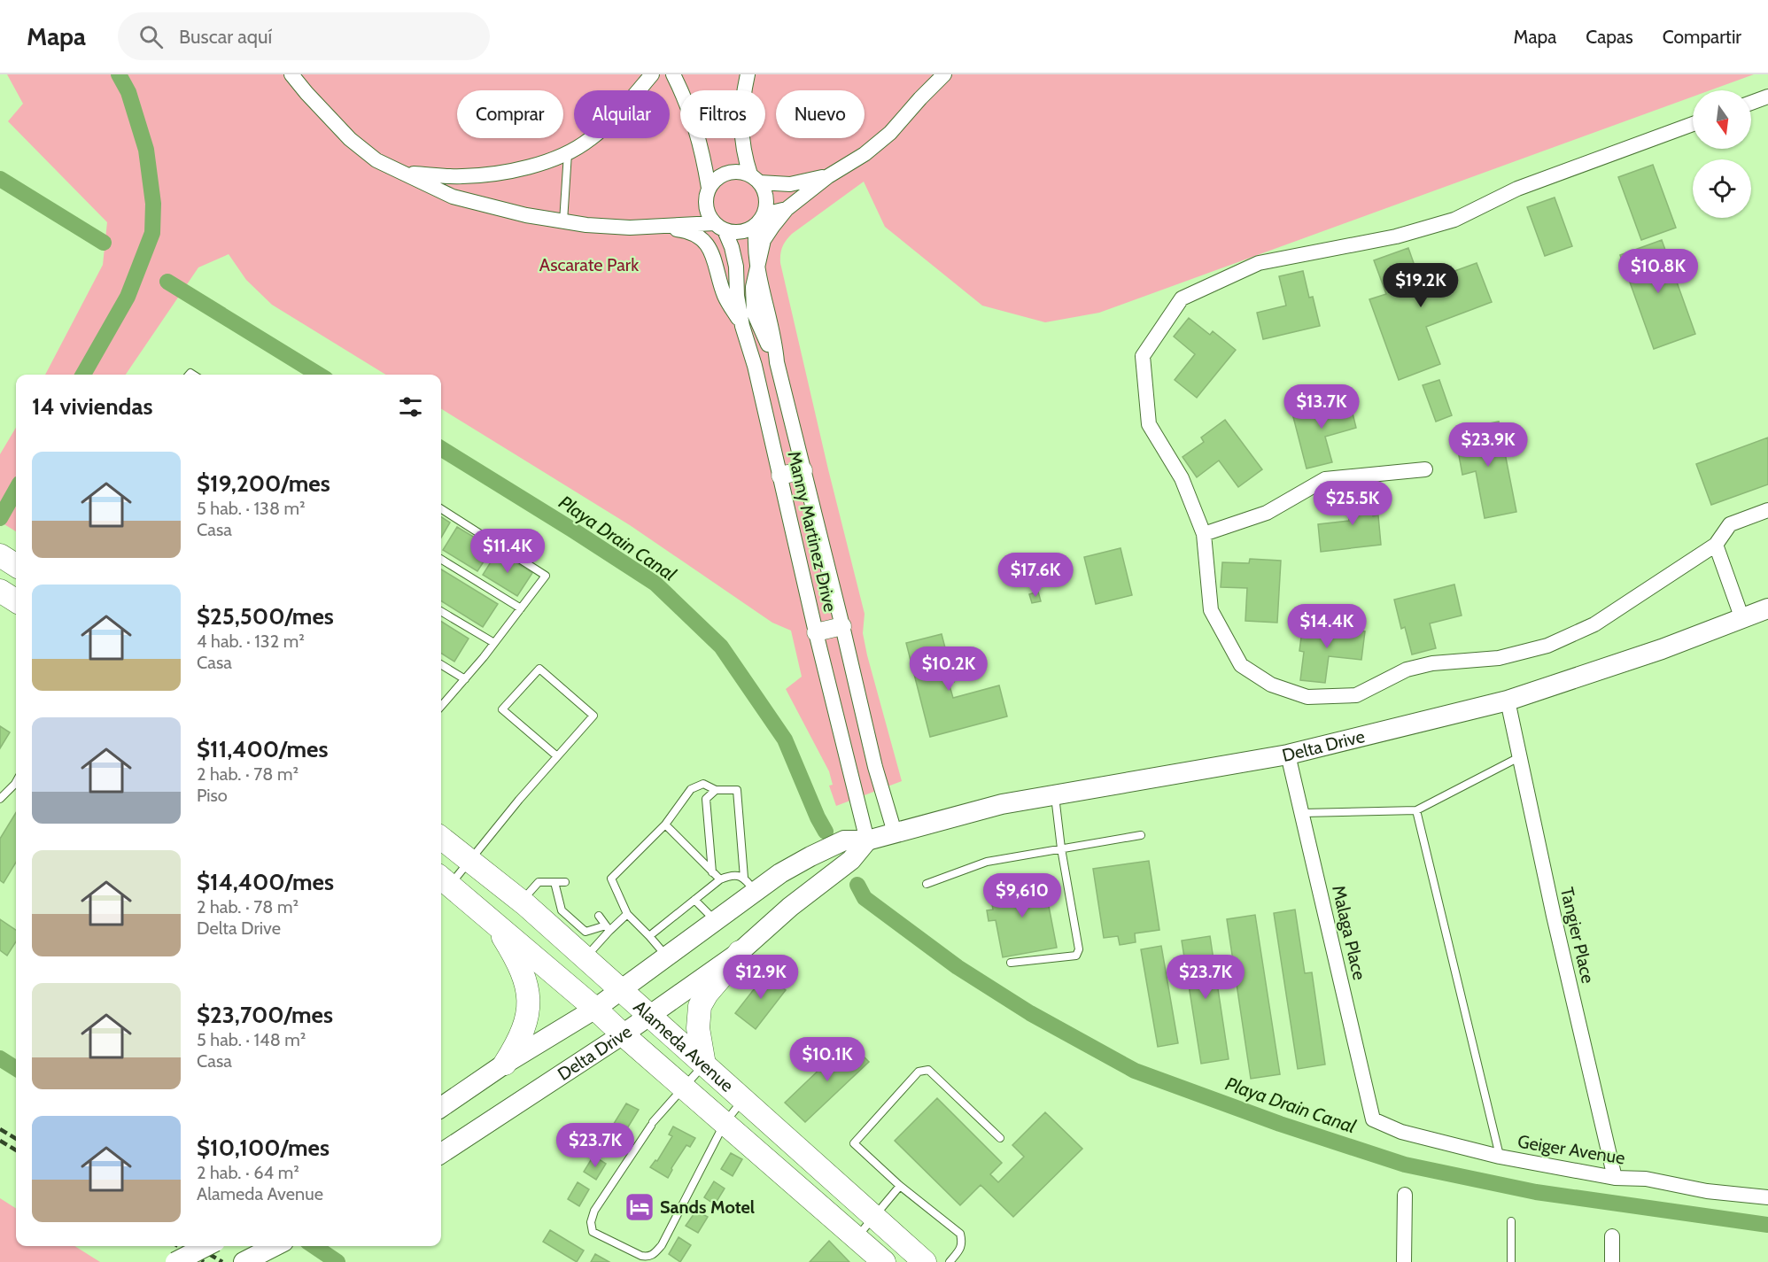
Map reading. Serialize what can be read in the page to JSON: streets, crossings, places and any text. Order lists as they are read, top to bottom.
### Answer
{
  "streets": {
    "main road": ["Delta Drive", "Alameda Avenue"],
    "street": [
      "Manny Martinez Drive",
      "Malaga Place",
      "Tangier Place",
      "Geiger Avenue"
    ]
  },
  "crossings": [
    ["Manny Martinez Drive", "Delta Drive"],
    ["Delta Drive", "Malaga Place"],
    ["Delta Drive", "Tangier Place"],
    ["Delta Drive", "Alameda Avenue"],
    ["Malaga Place", "Geiger Avenue"],
    ["Tangier Place", "Geiger Avenue"]
  ],
  "water": ["Playa Drain Canal"],
  "parks": ["Ascarate Park"],
  "places": {
    "hotel": ["Sands Motel"]
  },
  "north": "bottom",
  "page": {
    "header": "Mapa",
    "search": "Buscar aquí",
    "nav": ["Mapa", "Capas", "Compartir"],
    "chip": [
      "Comprar",
      "Alquilar",
      "Filtros",
      "Nuevo"
    ],
    "price": [
      "$10.8K",
      "$19.2K",
      "$13.7K",
      "$23.9K",
      "$25.5K",
      "$11.4K",
      "$17.6K",
      "$14.4K",
      "$10.2K",
      "$9,610",
      "$12.9K",
      "$23.7K",
      "$10.1K",
      "$23.7K"
    ],
    "heading": "14 viviendas",
    "list": [
      {
        "name": "$19,200/mes",
        "note": "5 hab. · 138 m² · Casa"
      },
      {
        "name": "$25,500/mes",
        "note": "4 hab. · 132 m² · Casa"
      },
      {
        "name": "$11,400/mes",
        "note": "2 hab. · 78 m² · Piso"
      },
      {
        "name": "$14,400/mes",
        "note": "2 hab. · 78 m² · Delta Drive"
      },
      {
        "name": "$23,700/mes",
        "note": "5 hab. · 148 m² · Casa"
      },
      {
        "name": "$10,100/mes",
        "note": "2 hab. · 64 m² · Alameda Avenue"
      }
    ]
  }
}
